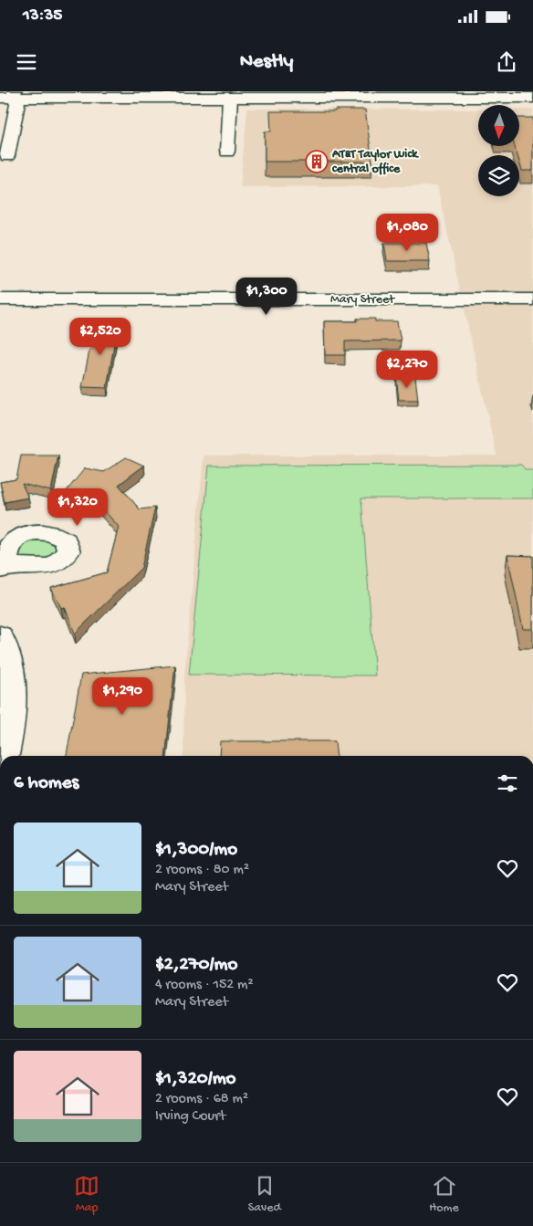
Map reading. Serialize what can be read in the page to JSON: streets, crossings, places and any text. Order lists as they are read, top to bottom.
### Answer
{
  "streets": {
    "street": ["Mary Street"]
  },
  "places": {
    "building": ["AT&T Taylor Wick central office"]
  },
  "north": "bottom",
  "page": {
    "status": "13:35",
    "header": "Nestly",
    "price": [
      "$1,080",
      "$1,300",
      "$2,520",
      "$2,270",
      "$1,320",
      "$1,290"
    ],
    "heading": "6 homes",
    "list": [
      {
        "name": "$1,300/mo",
        "note": "2 rooms · 80 m² · Mary Street"
      },
      {
        "name": "$2,270/mo",
        "note": "4 rooms · 152 m² · Mary Street"
      },
      {
        "name": "$1,320/mo",
        "note": "2 rooms · 68 m² · Irving Court"
      }
    ],
    "tabs": ["Map", "Saved", "Home"]
  }
}
